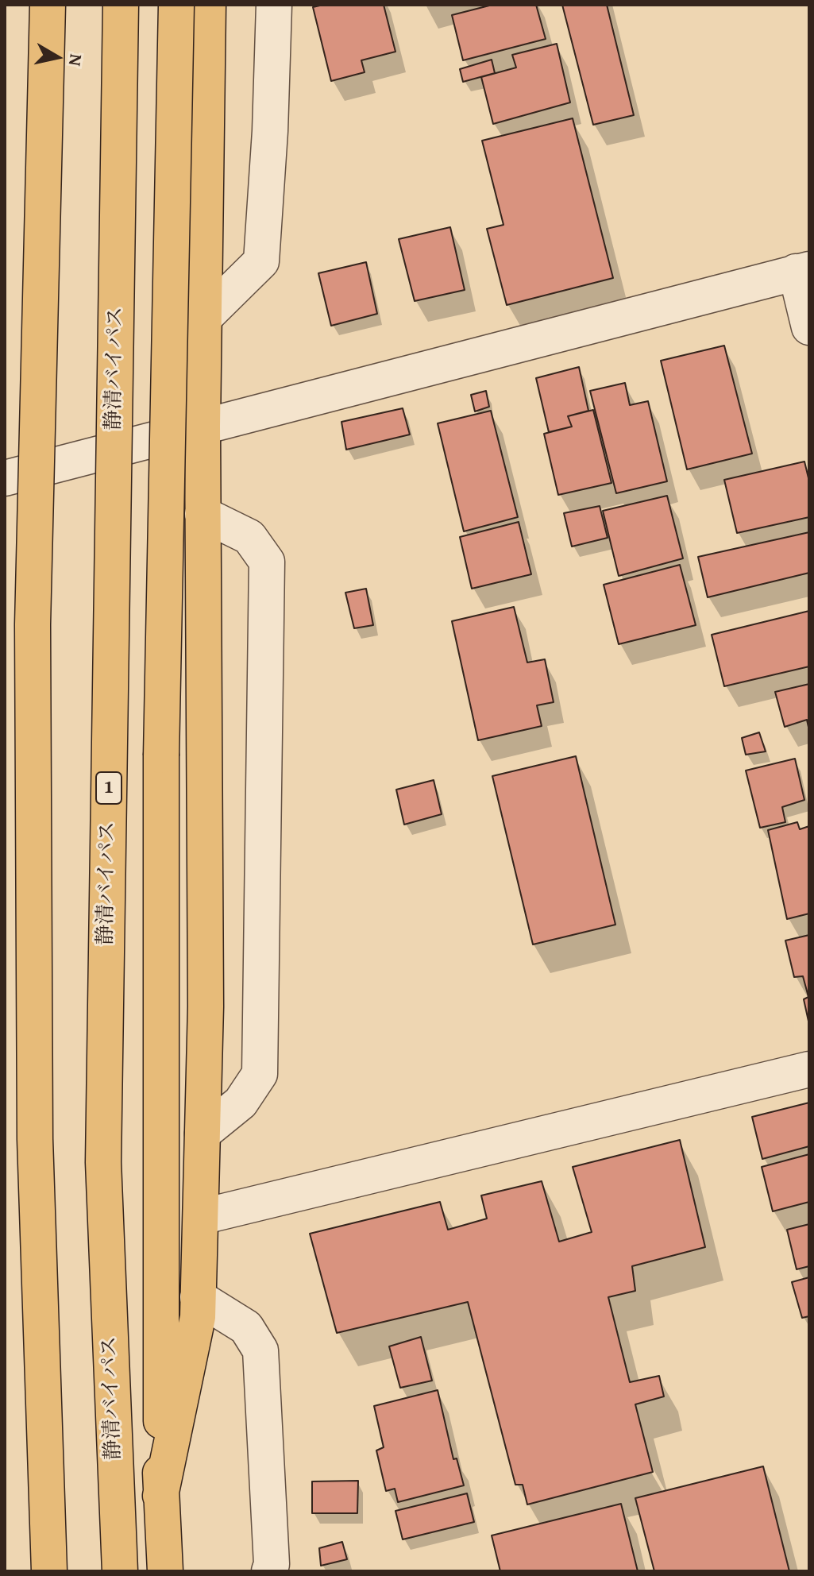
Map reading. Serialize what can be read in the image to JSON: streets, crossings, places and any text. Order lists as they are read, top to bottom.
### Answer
{
  "streets": {
    "highway": ["静清バイパス", "1"]
  },
  "north": "right"
}
